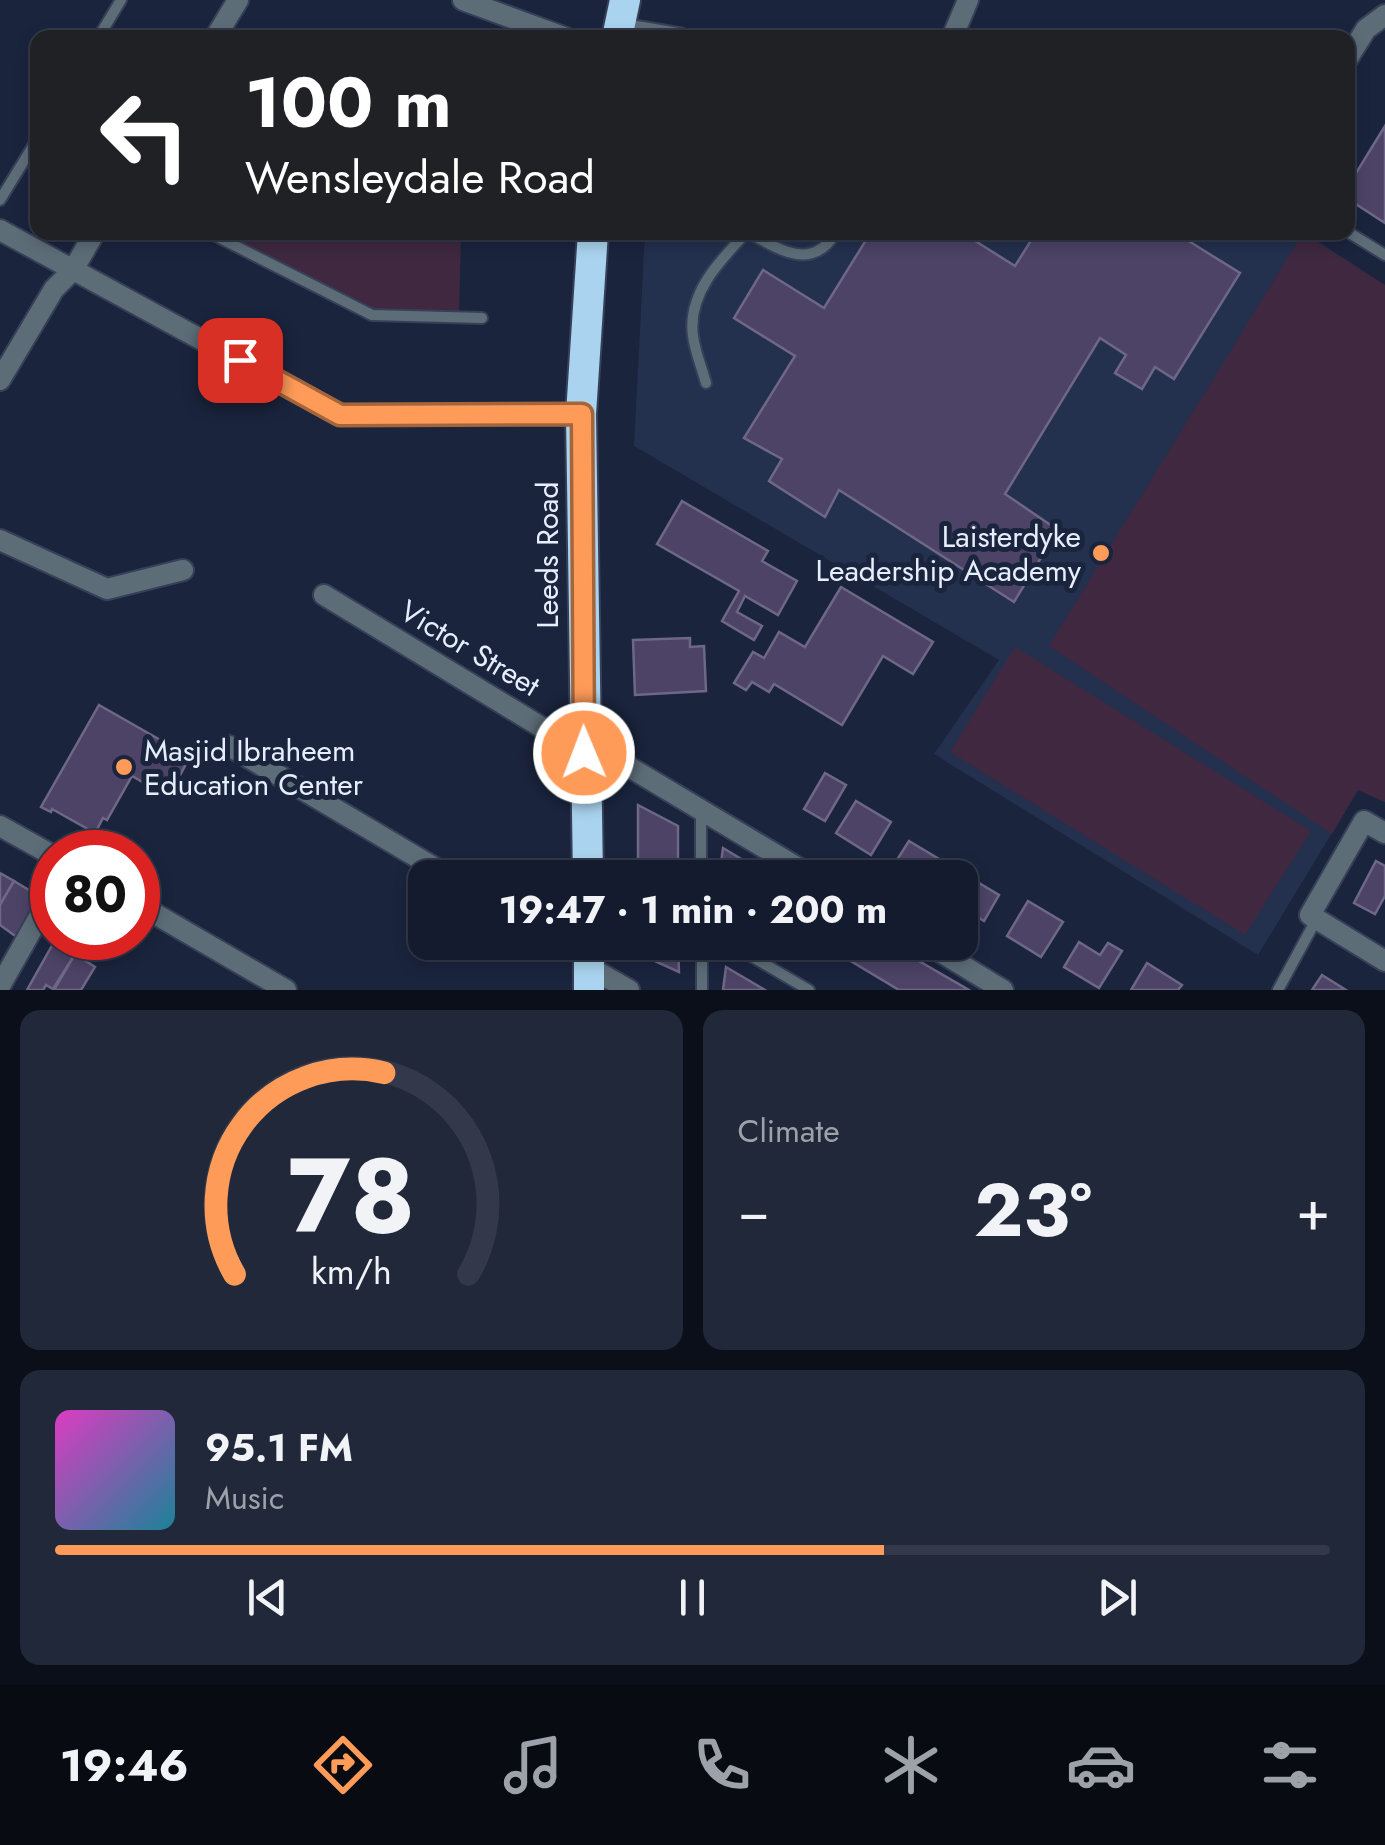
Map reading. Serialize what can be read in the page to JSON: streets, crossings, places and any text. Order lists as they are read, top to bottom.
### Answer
{
  "streets": {
    "highway": ["Leeds Road"],
    "street": ["Victor Street"]
  },
  "crossings": [
    ["Leeds Road", "Victor Street"]
  ],
  "places": ["Laisterdyke Leadership Academy", "Masjid Ibraheem Education Center"],
  "page": {
    "turn": ["100 m", "Wensleydale Road"],
    "limit": "80",
    "trip": "19:47 · 1 min · 200 m",
    "tile": "Climate",
    "heat": ["−", "23°", "+"],
    "song": ["95.1 FM", "Music"],
    "tabs": "19:46",
    "gauge": ["78", "km/h"]
  }
}
